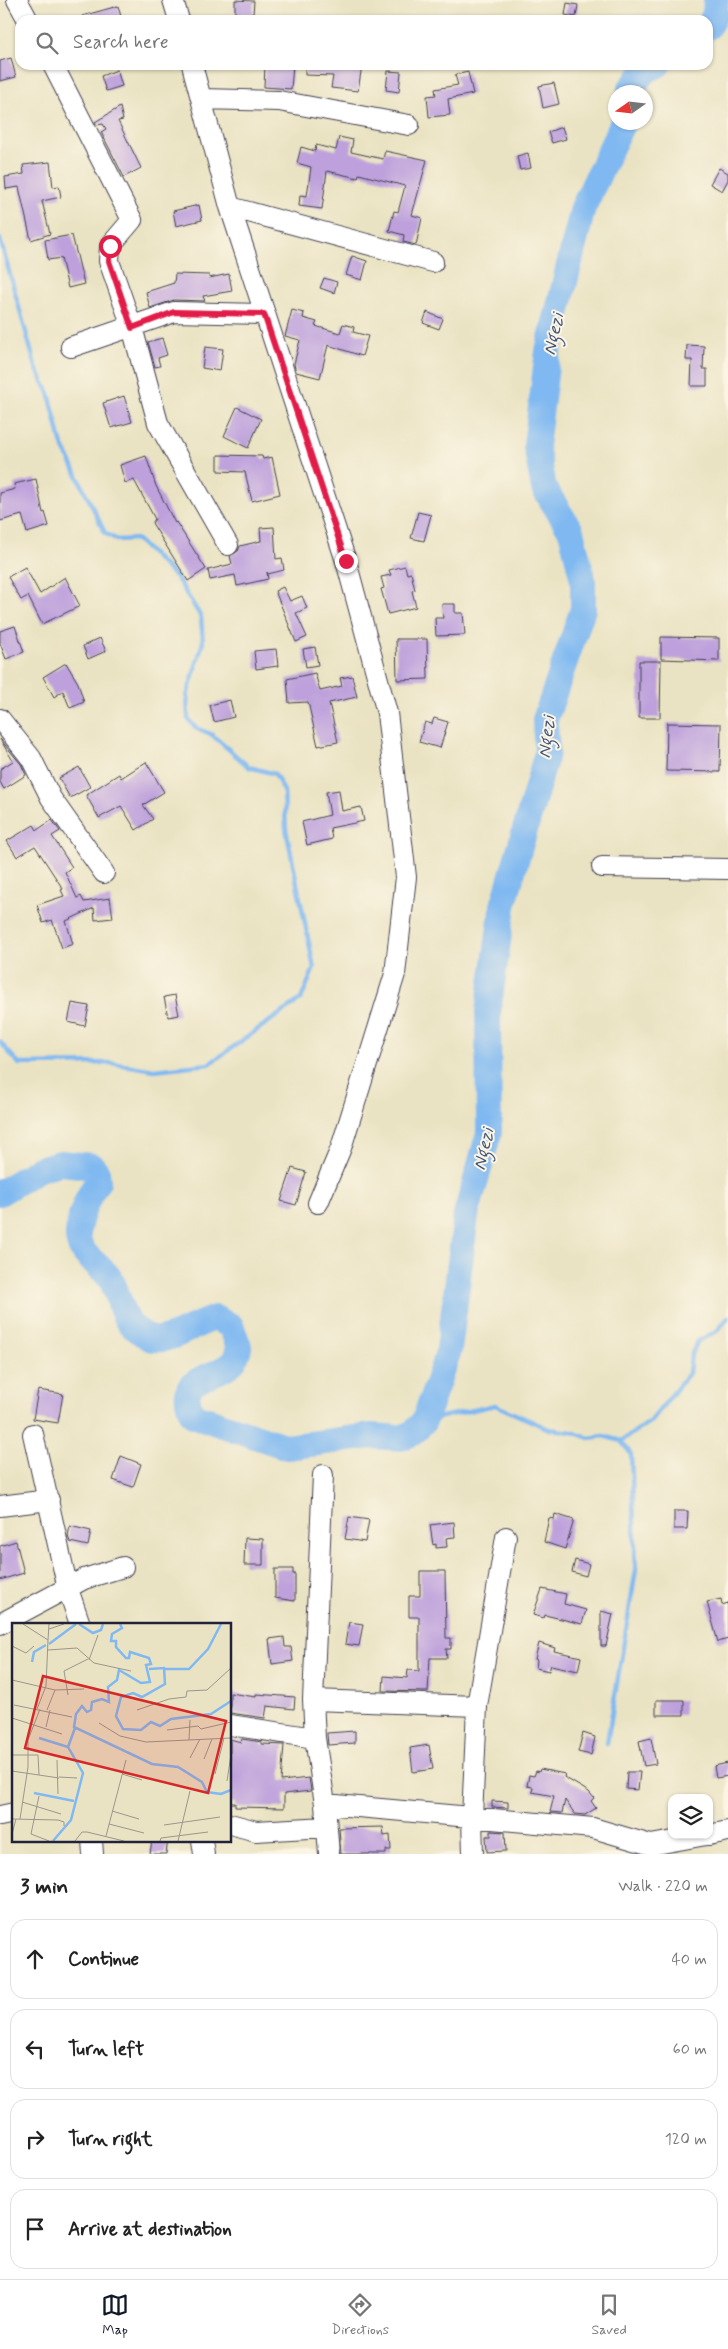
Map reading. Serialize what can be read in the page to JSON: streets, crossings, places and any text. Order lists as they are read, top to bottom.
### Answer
{
  "water": ["Ngezi"],
  "north": "left",
  "page": {
    "search": "Search here",
    "heading": ["3 min", "Walk · 220 m"],
    "list": [
      ["Continue", "40 m"],
      ["Turn left", "60 m"],
      ["Turn right", "120 m"],
      "Arrive at destination"
    ],
    "nav": ["Map", "Directions", "Saved"]
  }
}
